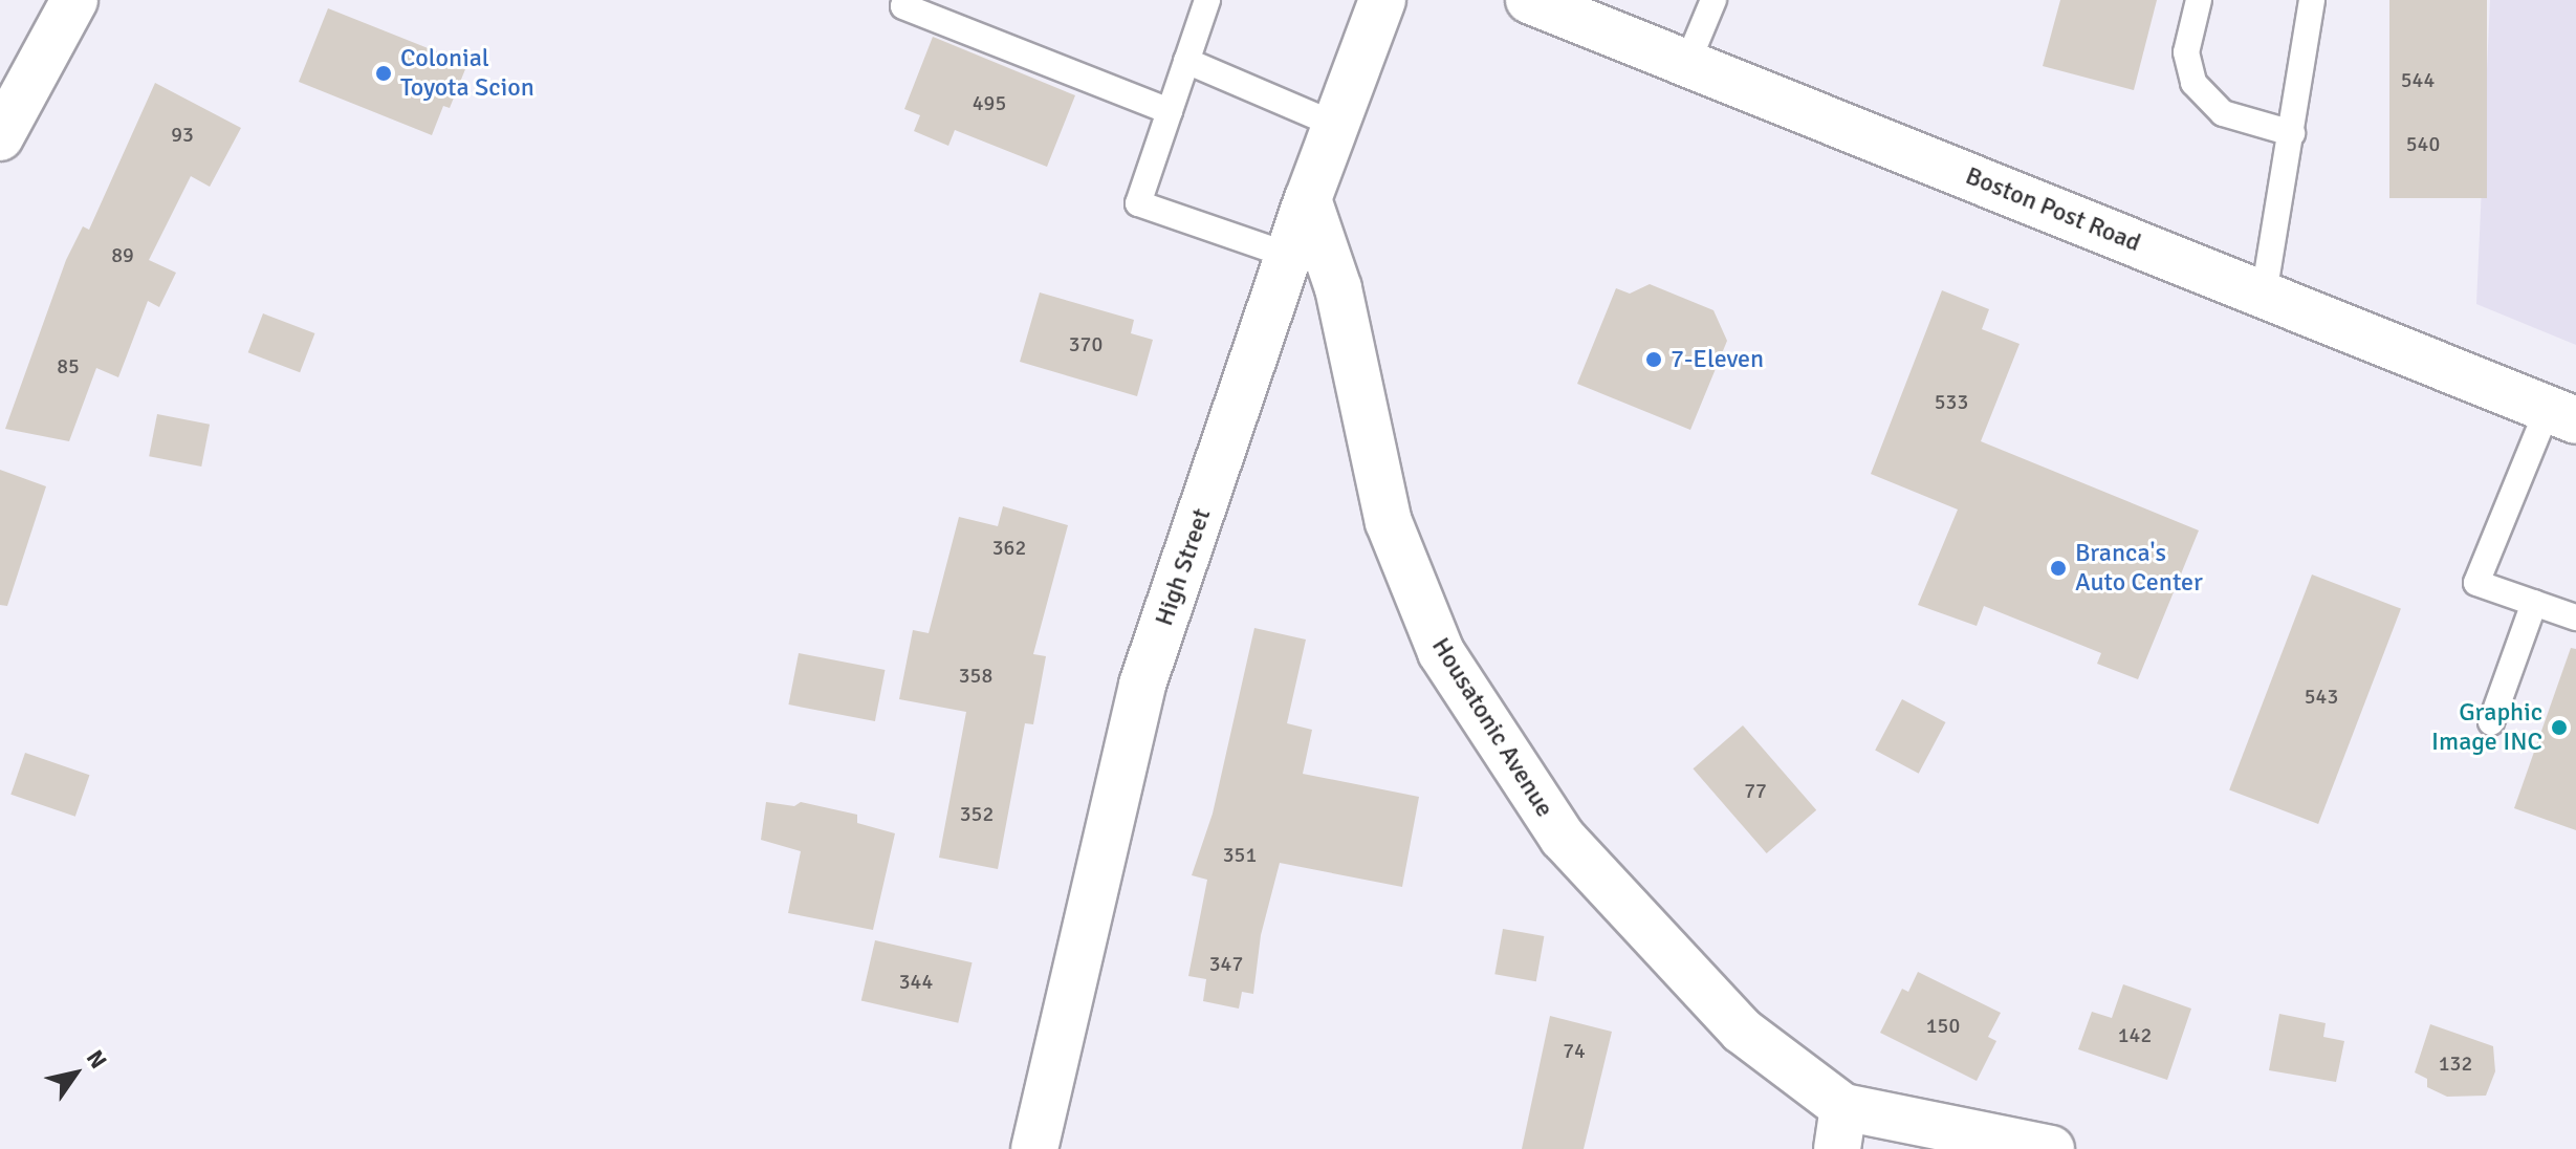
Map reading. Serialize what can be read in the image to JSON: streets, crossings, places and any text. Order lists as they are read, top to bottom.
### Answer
{
  "streets": {
    "main road": ["Boston Post Road", "High Street", "Housatonic Avenue"]
  },
  "crossings": [
    ["High Street", "Housatonic Avenue"]
  ],
  "places": [
    "Colonial Toyota Scion",
    "7-Eleven",
    "Branca's Auto Center",
    "Graphic Image INC"
  ],
  "house_numbers": [
    "544",
    "495",
    "93",
    "540",
    "89",
    "370",
    "85",
    "533",
    "362",
    "358",
    "543",
    "77",
    "352",
    "351",
    "347",
    "344",
    "150",
    "142",
    "74",
    "132"
  ],
  "north": "top right"
}
